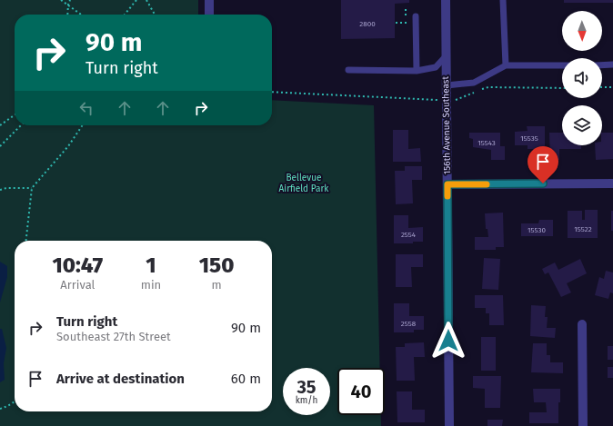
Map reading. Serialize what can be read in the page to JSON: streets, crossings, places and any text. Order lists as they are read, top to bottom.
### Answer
{
  "streets": {
    "street": ["156th Avenue Southeast"]
  },
  "parks": ["Bellevue Airfield Park"],
  "house_numbers": [
    "2800",
    "15535",
    "15543",
    "15522",
    "15530",
    "2554",
    "2558"
  ],
  "north": "bottom",
  "page": {
    "turn": ["90 m", "Turn right"],
    "eta": [
      "10:47",
      "Arrival",
      "1",
      "min",
      "150",
      "m"
    ],
    "list": [
      {
        "name": "Turn right",
        "note": "Southeast 27th Street",
        "value": "90 m"
      },
      {
        "name": "Arrive at destination",
        "value": "60 m"
      }
    ],
    "speed": "35 km/h",
    "limit": "40"
  }
}
